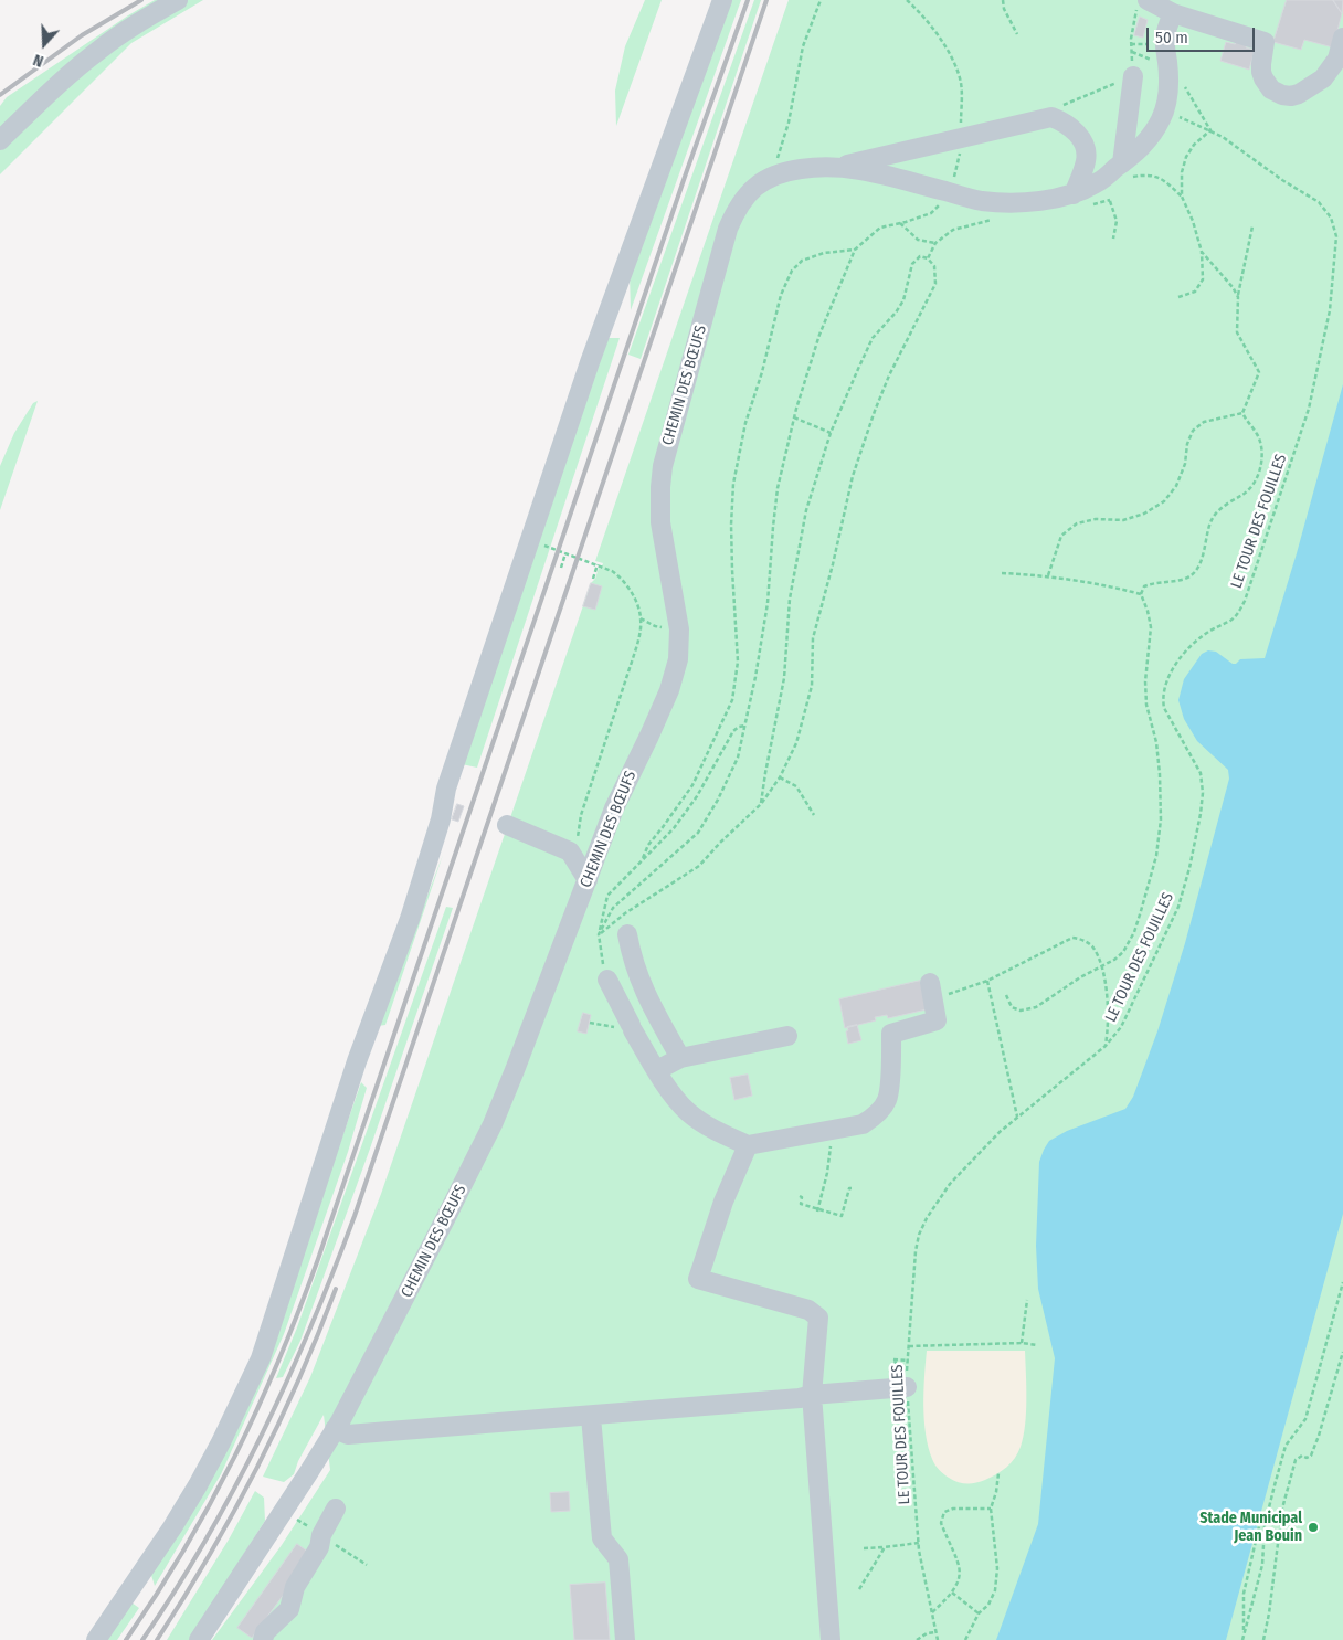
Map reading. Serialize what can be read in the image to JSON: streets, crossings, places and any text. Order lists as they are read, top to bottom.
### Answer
{
  "streets": {
    "street": ["CHEMIN DES BŒUFS"],
    "path": ["LE TOUR DES FOUILLES"]
  },
  "crossings": [
    ["CHEMIN DES BŒUFS", "LE TOUR DES FOUILLES"]
  ],
  "places": ["Stade Municipal Jean Bouin"],
  "scale_bar": "50 m",
  "north": "bottom"
}
